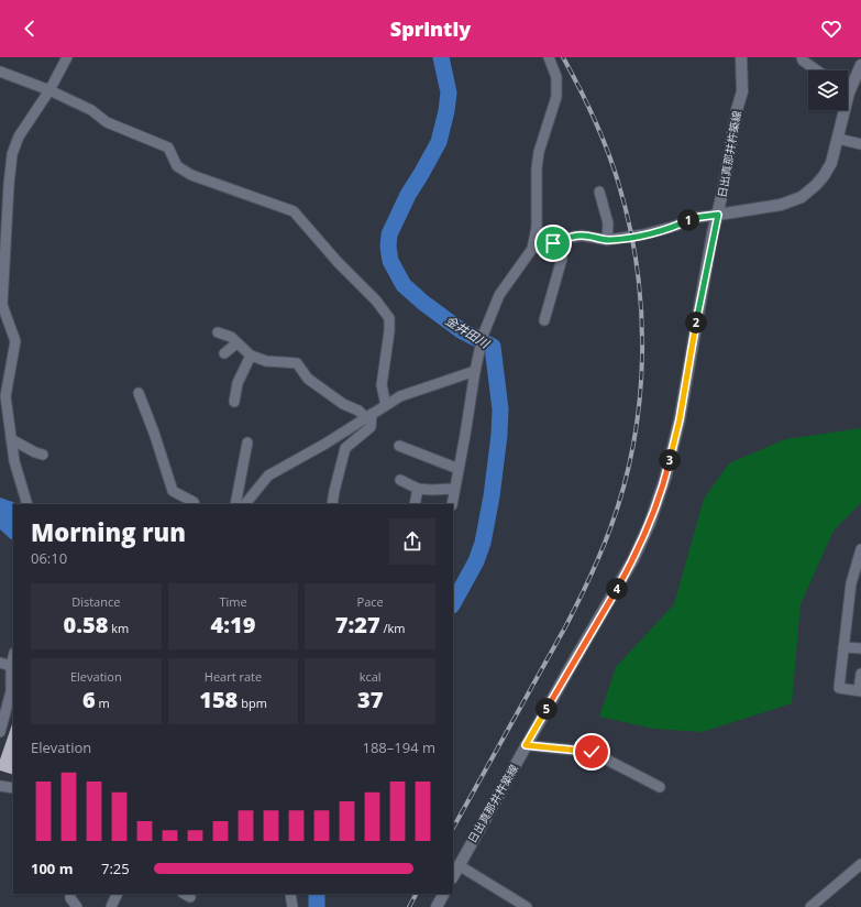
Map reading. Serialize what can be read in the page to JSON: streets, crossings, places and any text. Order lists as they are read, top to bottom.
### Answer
{
  "streets": {
    "main road": ["日出真那井杵築線"]
  },
  "water": ["金井田川"],
  "page": {
    "header": "Sprintly",
    "pins": [
      "1",
      "2",
      "3",
      "4",
      "5"
    ],
    "heading": ["Morning run", "06:10"],
    "stats": [
      ["Distance", "0.58 km"],
      ["Time", "4:19"],
      ["Pace", "7:27 /km"],
      ["Elevation", "6 m"],
      ["Heart rate", "158 bpm"],
      ["kcal", "37"]
    ],
    "chart": ["Elevation", "188–194 m"],
    "list": [
      {
        "name": "100 m",
        "note": "7:25"
      }
    ]
  }
}
